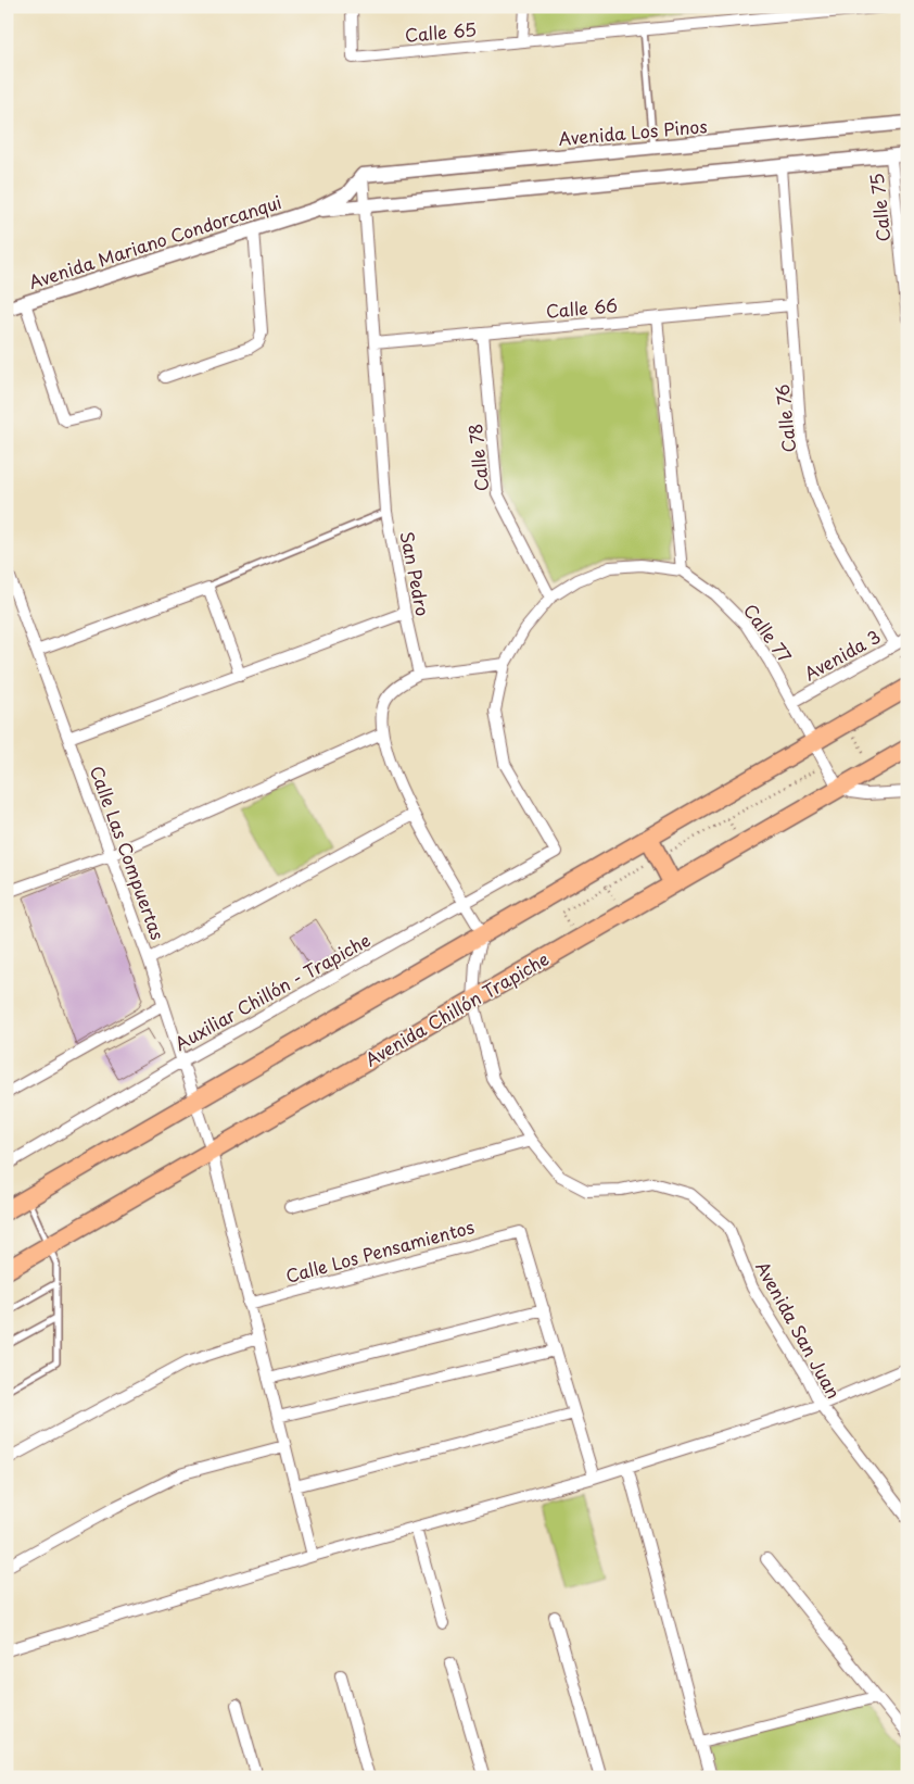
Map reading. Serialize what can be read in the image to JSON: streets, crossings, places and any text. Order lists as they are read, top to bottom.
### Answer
{
  "streets": {
    "main road": ["Avenida Chillón Trapiche"],
    "street": [
      "Calle 65",
      "Avenida Los Pinos",
      "Calle 75",
      "Avenida Mariano Condorcanqui",
      "Calle 66",
      "Calle 76",
      "Calle 78",
      "San Pedro",
      "Calle 77",
      "Avenida 3",
      "Calle Las Compuertas",
      "Auxiliar Chillón - Trapiche",
      "Calle Los Pensamientos",
      "Avenida San Juan"
    ]
  },
  "crossings": [
    ["Avenida Los Pinos", "Avenida Mariano Condorcanqui"],
    ["Avenida Los Pinos", "San Pedro"],
    ["Avenida Mariano Condorcanqui", "San Pedro"],
    ["Calle 66", "Calle 76"],
    ["Calle 66", "Calle 78"],
    ["Calle 66", "San Pedro"],
    ["Calle 76", "Avenida 3"],
    ["Calle 78", "Calle 77"],
    ["Calle 77", "Avenida 3"],
    ["Calle 77", "Auxiliar Chillón - Trapiche"],
    ["Calle 77", "Avenida Chillón Trapiche"],
    ["Calle Las Compuertas", "Auxiliar Chillón - Trapiche"],
    ["Calle Las Compuertas", "Avenida Chillón Trapiche"],
    ["Calle Las Compuertas", "Calle Los Pensamientos"],
    ["Avenida Chillón Trapiche", "Avenida San Juan"]
  ]
}
